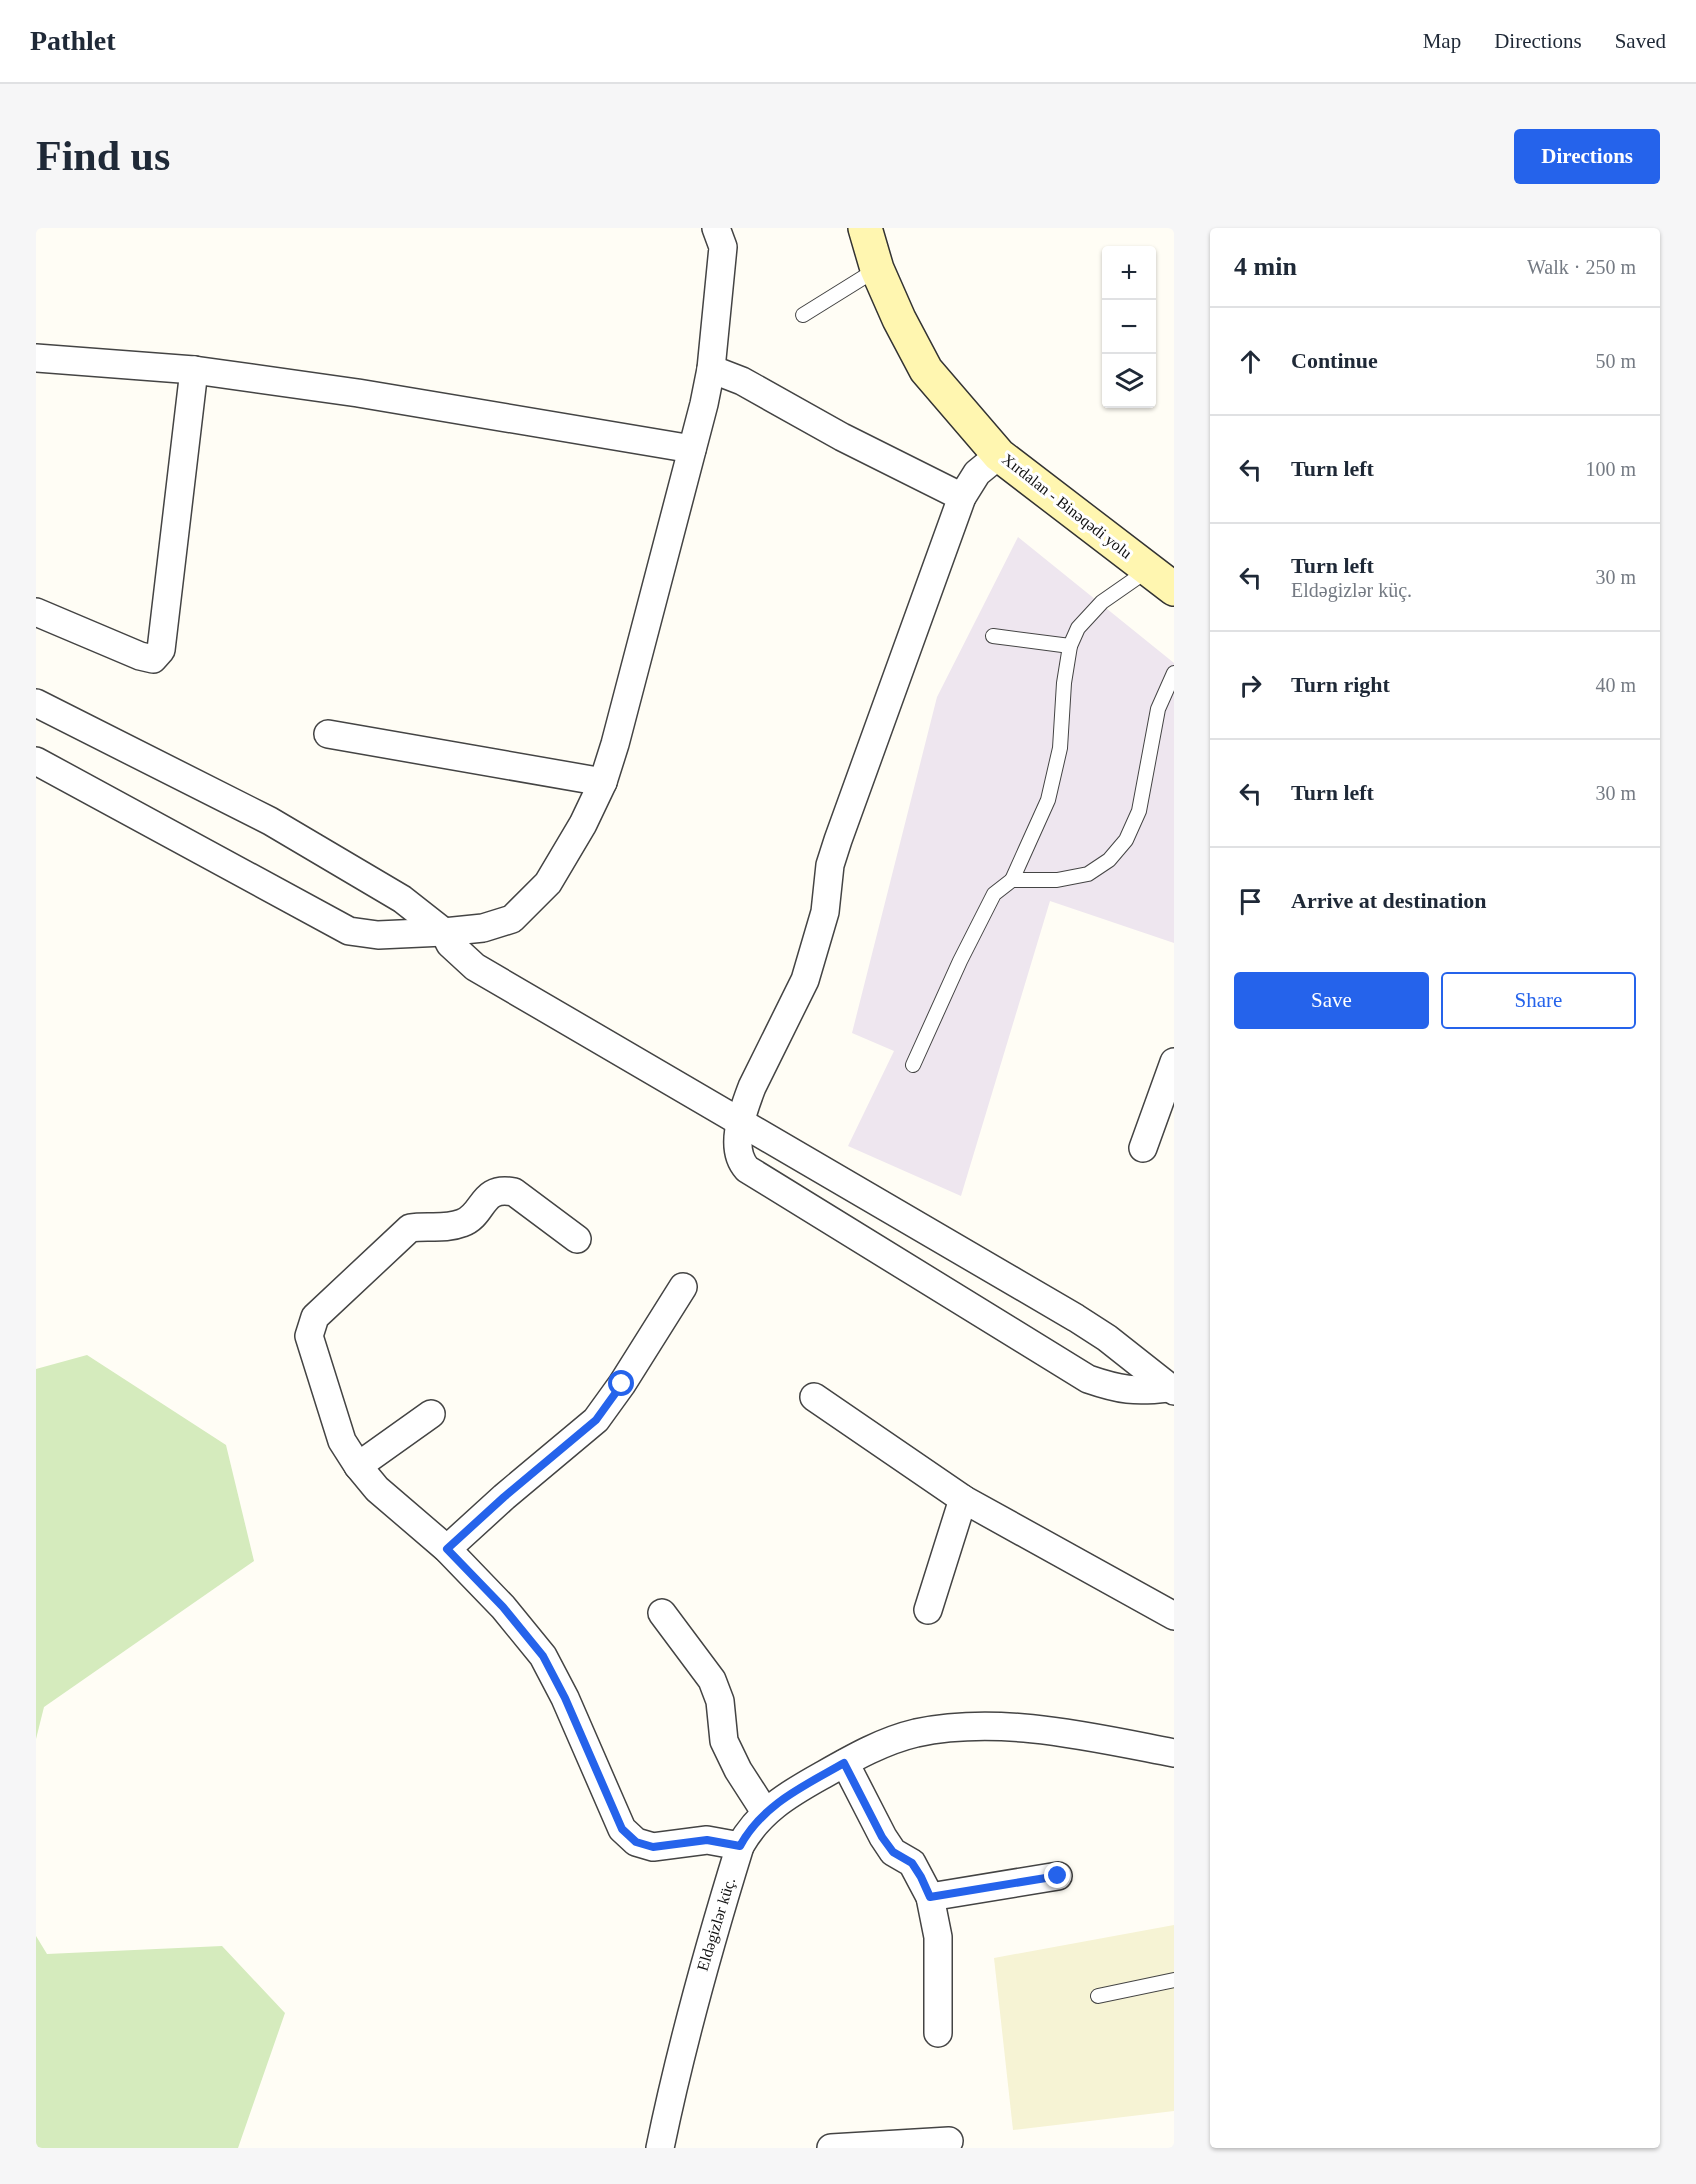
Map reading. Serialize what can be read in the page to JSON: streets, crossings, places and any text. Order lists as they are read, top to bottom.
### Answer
{
  "streets": {
    "main road": ["Xırdalan - Binəqədi yolu"],
    "street": ["Eldəgizlər küç."]
  },
  "page": {
    "header": "Pathlet",
    "nav": ["Map", "Directions", "Saved"],
    "buttons": [
      "Directions",
      ["Save", "Share"]
    ],
    "title": "Find us",
    "heading": ["4 min", "Walk · 250 m"],
    "map_buttons": ["+", "−"],
    "list": [
      ["Continue", "50 m"],
      ["Turn left", "100 m"],
      ["Turn left", "Eldəgizlər küç.", "30 m"],
      ["Turn right", "40 m"],
      ["Turn left", "30 m"],
      "Arrive at destination"
    ]
  }
}
